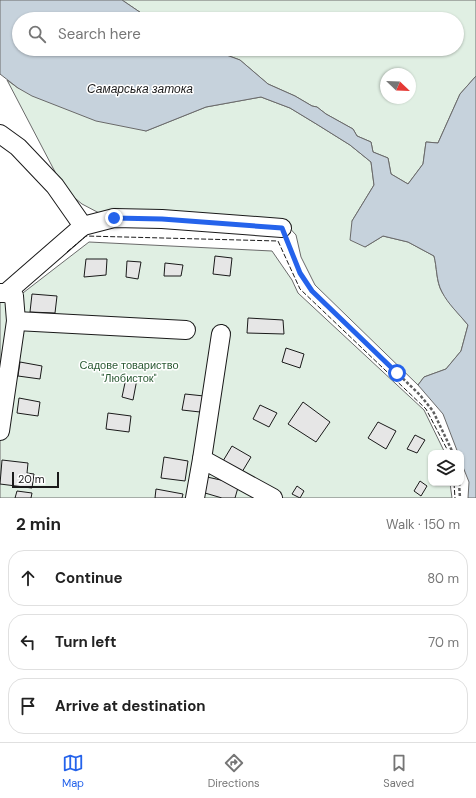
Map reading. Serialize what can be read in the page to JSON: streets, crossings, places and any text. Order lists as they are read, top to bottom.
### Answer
{
  "water": ["Самарська затока"],
  "parks": ["Садове товариство \"Любисток\""],
  "scale_bar": "20 m",
  "north": "bottom right",
  "page": {
    "search": "Search here",
    "scale": "20 m",
    "heading": ["2 min", "Walk · 150 m"],
    "list": [
      ["Continue", "80 m"],
      ["Turn left", "70 m"],
      "Arrive at destination"
    ],
    "nav": ["Map", "Directions", "Saved"]
  }
}
